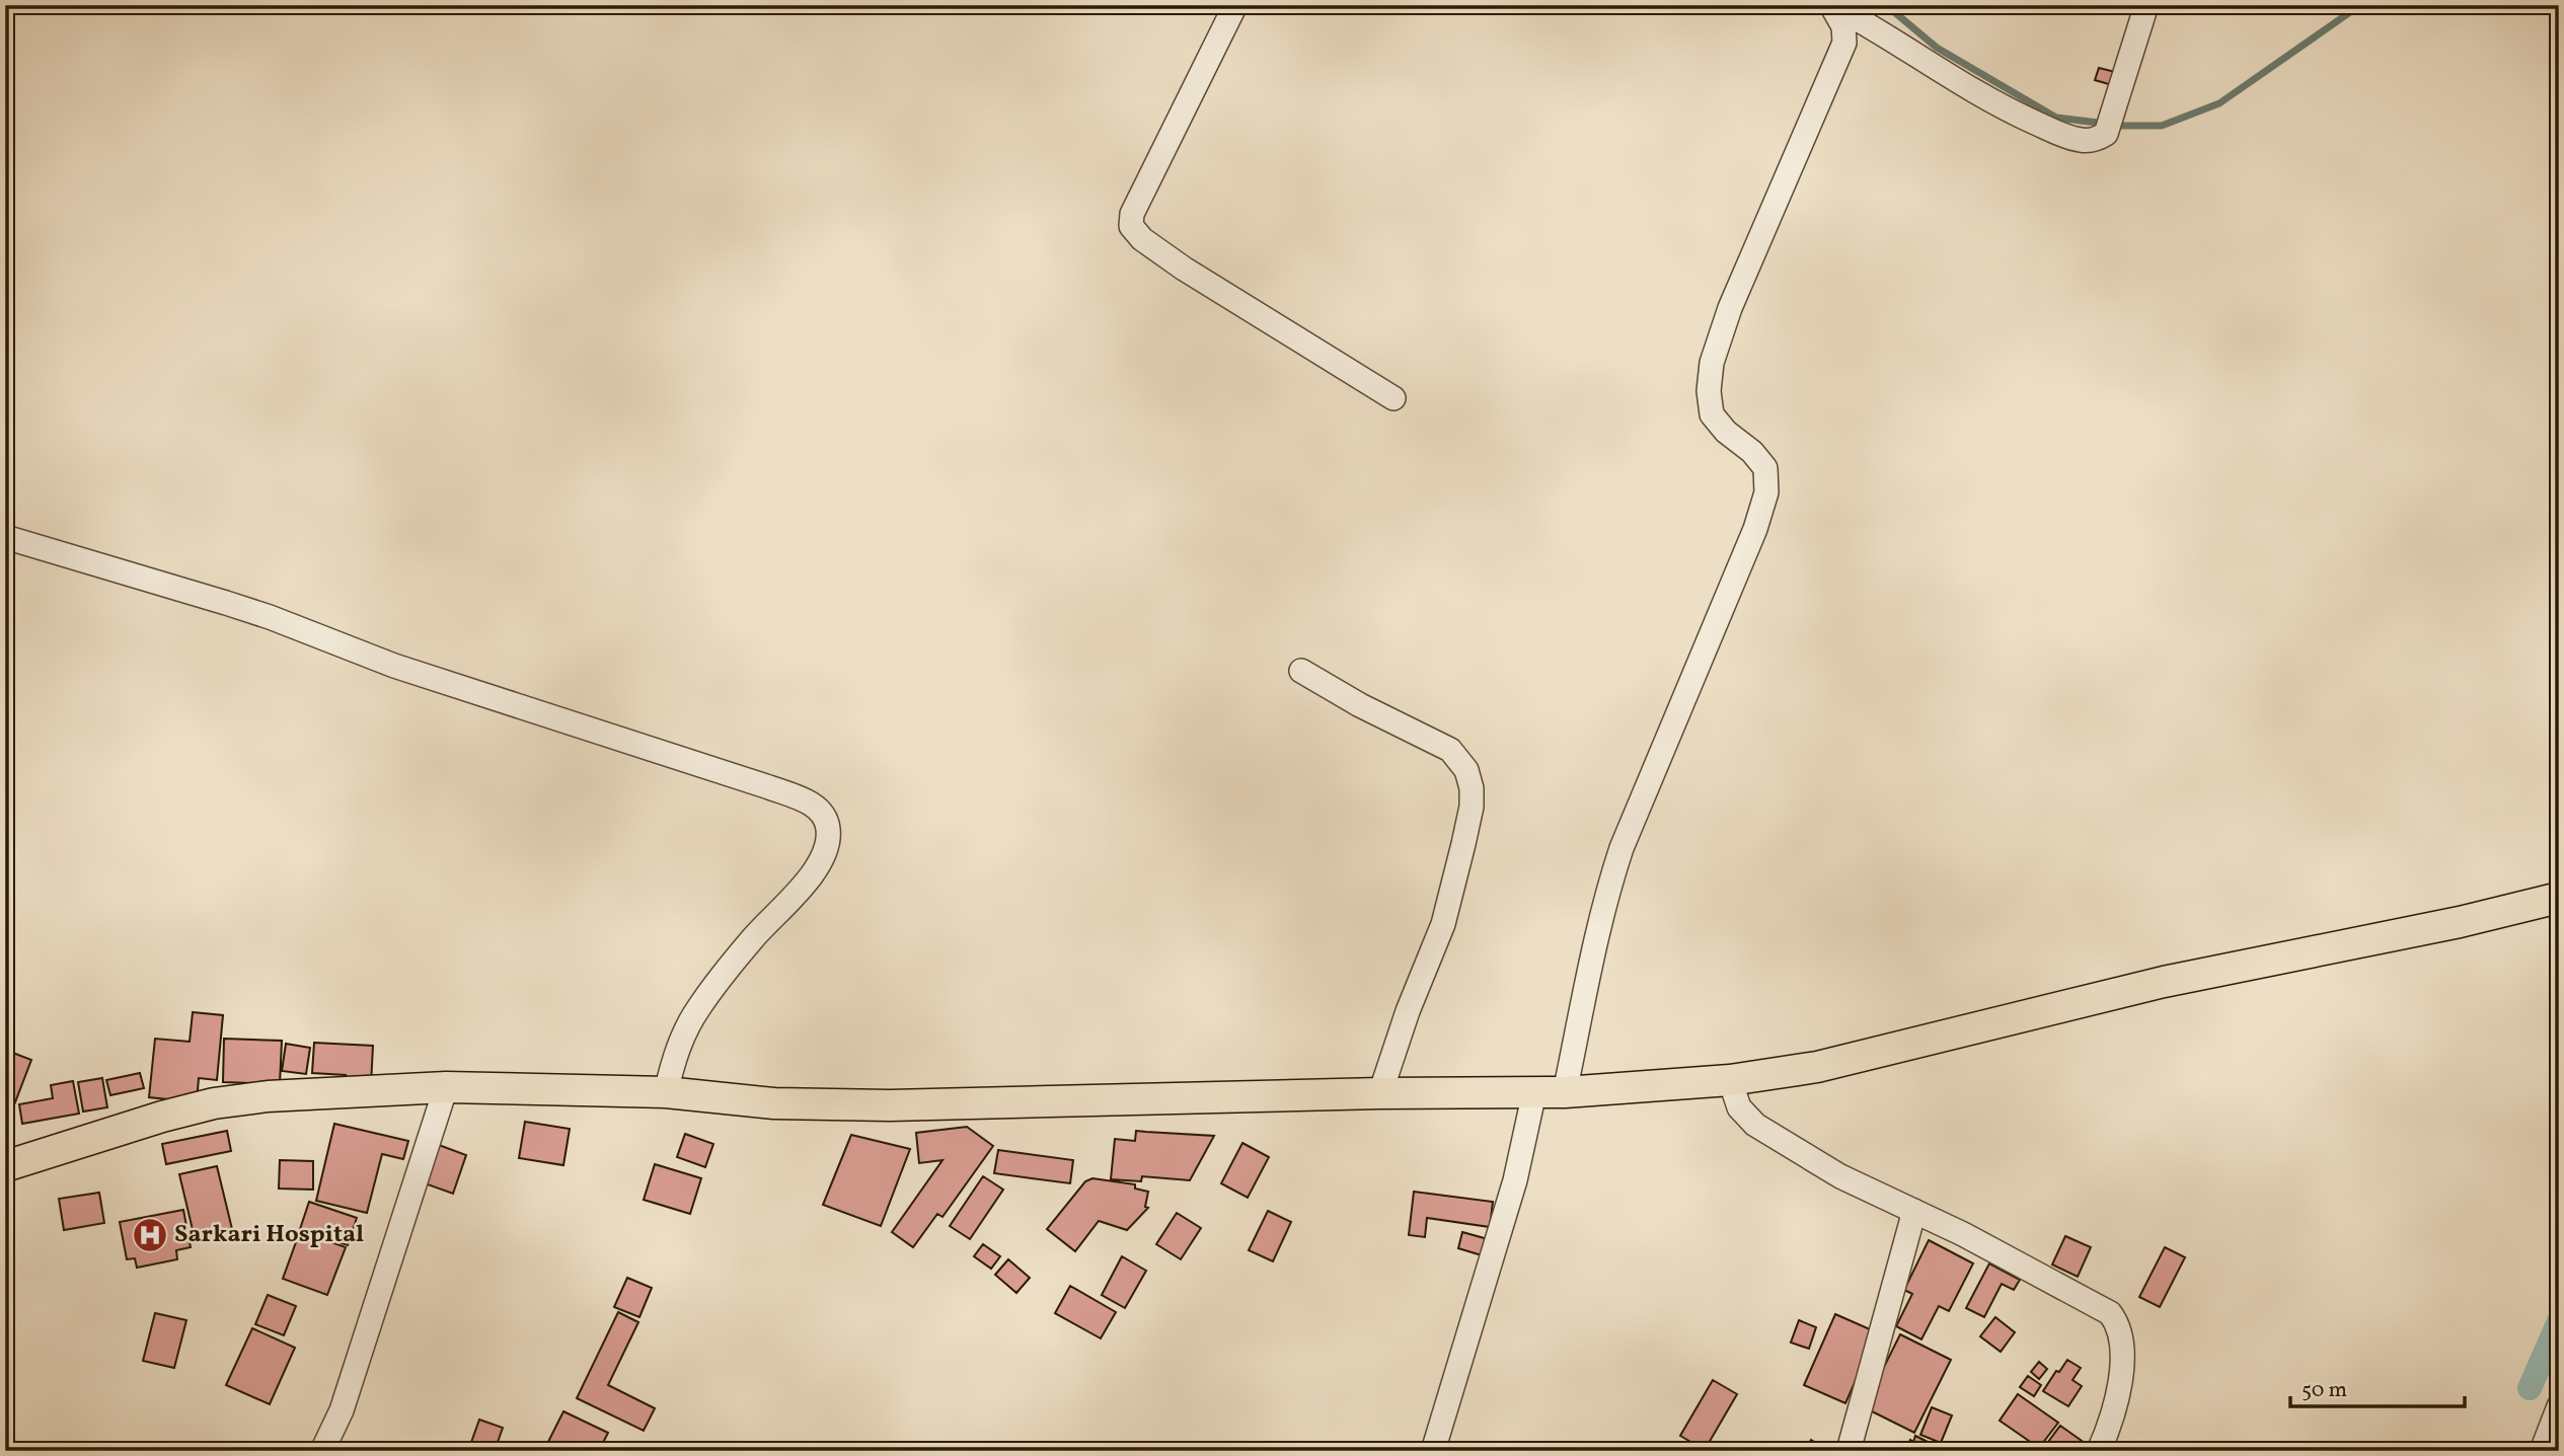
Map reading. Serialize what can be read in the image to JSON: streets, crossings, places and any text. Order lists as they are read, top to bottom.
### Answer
{
  "places": {
    "hospital": ["Sarkari Hospital"]
  },
  "scale_bar": "50 m"
}
